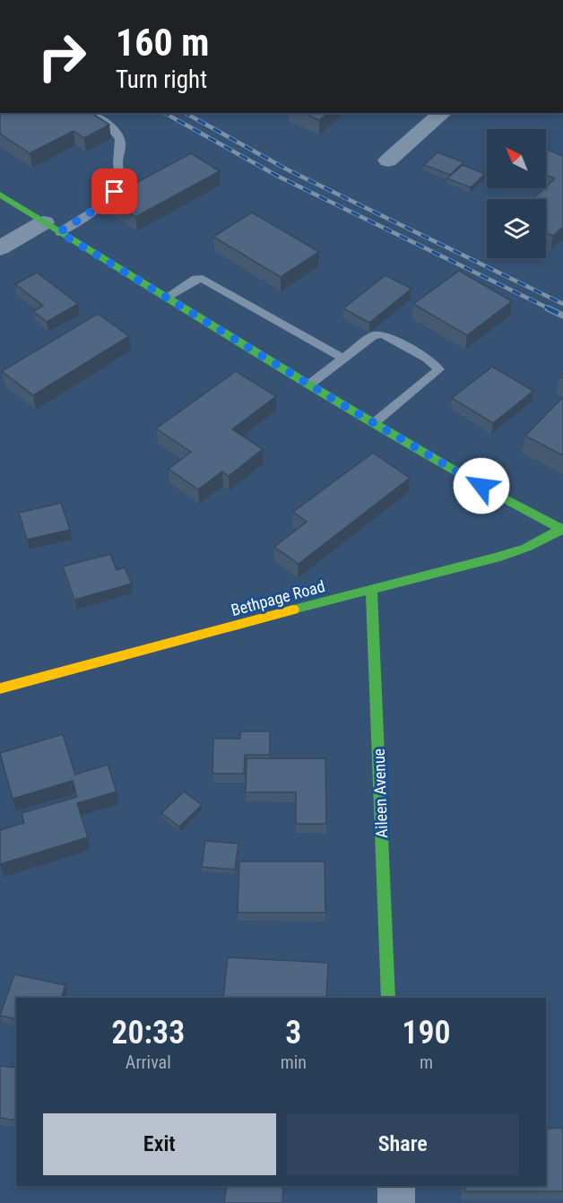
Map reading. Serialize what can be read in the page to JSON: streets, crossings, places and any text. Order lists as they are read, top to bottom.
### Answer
{
  "streets": {
    "main road": ["Bethpage Road", "Aileen Avenue"]
  },
  "crossings": [
    ["Bethpage Road", "Aileen Avenue"]
  ],
  "north": "top left",
  "page": {
    "turn": ["160 m", "Turn right"],
    "eta": [
      "20:33",
      "Arrival",
      "3",
      "min",
      "190",
      "m"
    ],
    "buttons": ["Exit", "Share"]
  }
}
